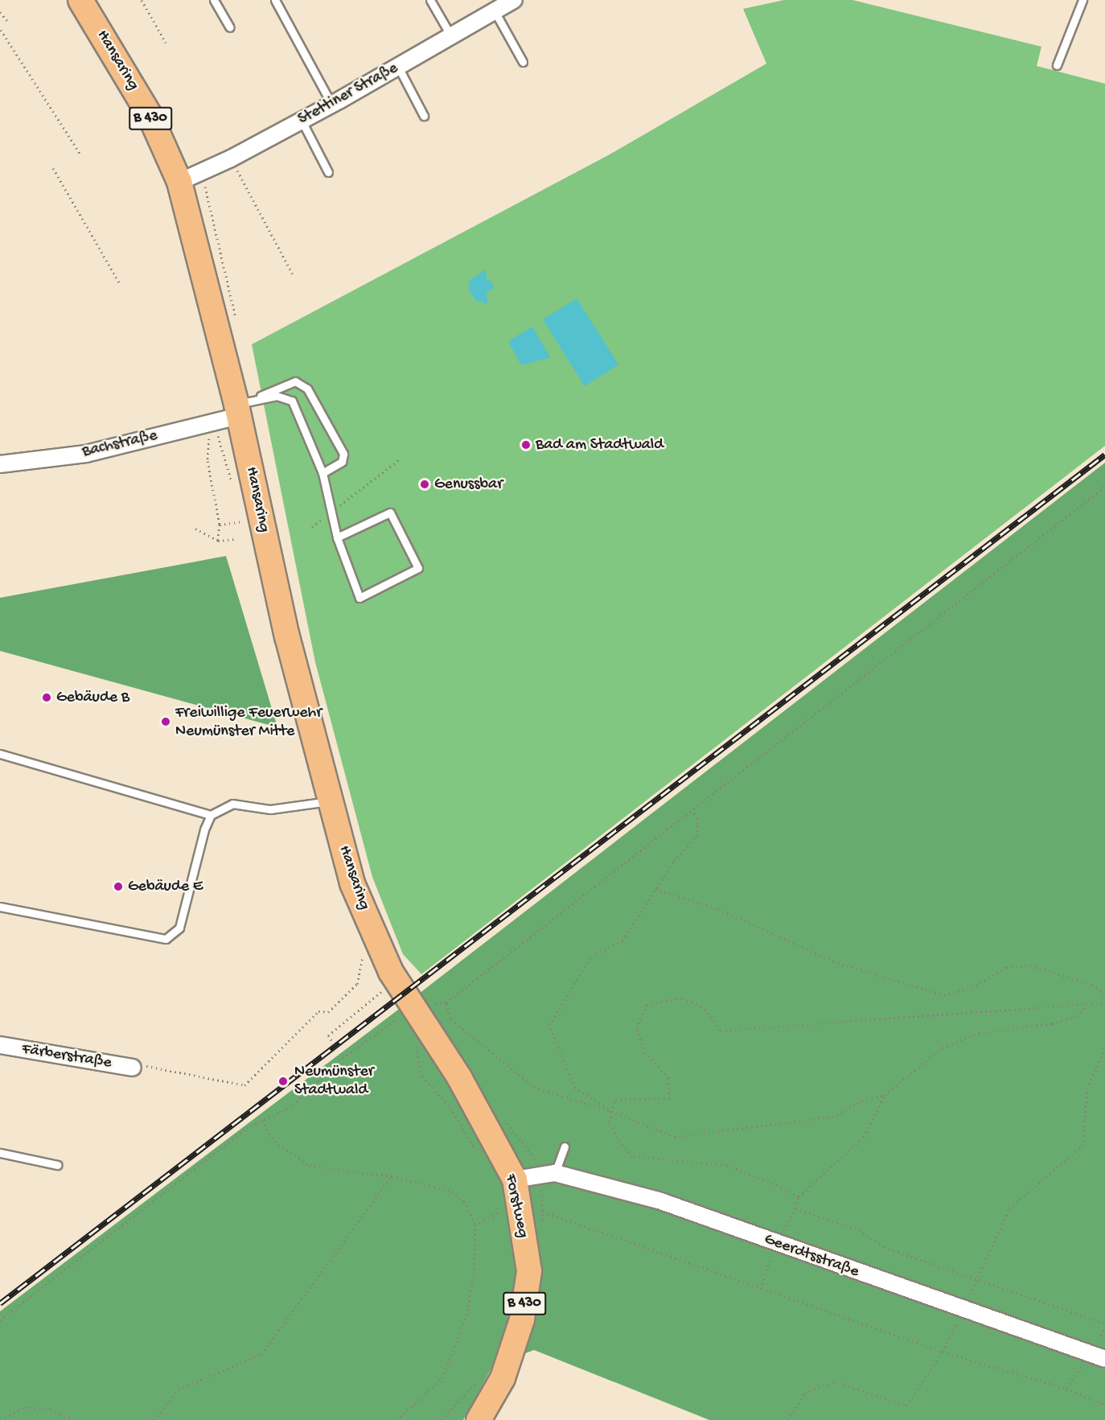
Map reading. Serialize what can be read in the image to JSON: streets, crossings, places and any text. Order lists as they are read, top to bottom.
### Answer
{
  "streets": {
    "main road": ["Hansaring", "B 430", "Forstweg"],
    "street": [
      "Stettiner Straße",
      "Bachstraße",
      "Färberstraße",
      "Geerdtsstraße"
    ]
  },
  "crossings": [
    ["Hansaring", "Stettiner Straße"],
    ["Hansaring", "Bachstraße"],
    ["Hansaring", "Forstweg"],
    ["Forstweg", "Geerdtsstraße"]
  ],
  "places": [
    "Bad am Stadtwald",
    "Genussbar",
    "Gebäude B",
    "Freiwillige Feuerwehr Neumünster Mitte",
    "Gebäude E",
    "Neumünster Stadtwald"
  ]
}
